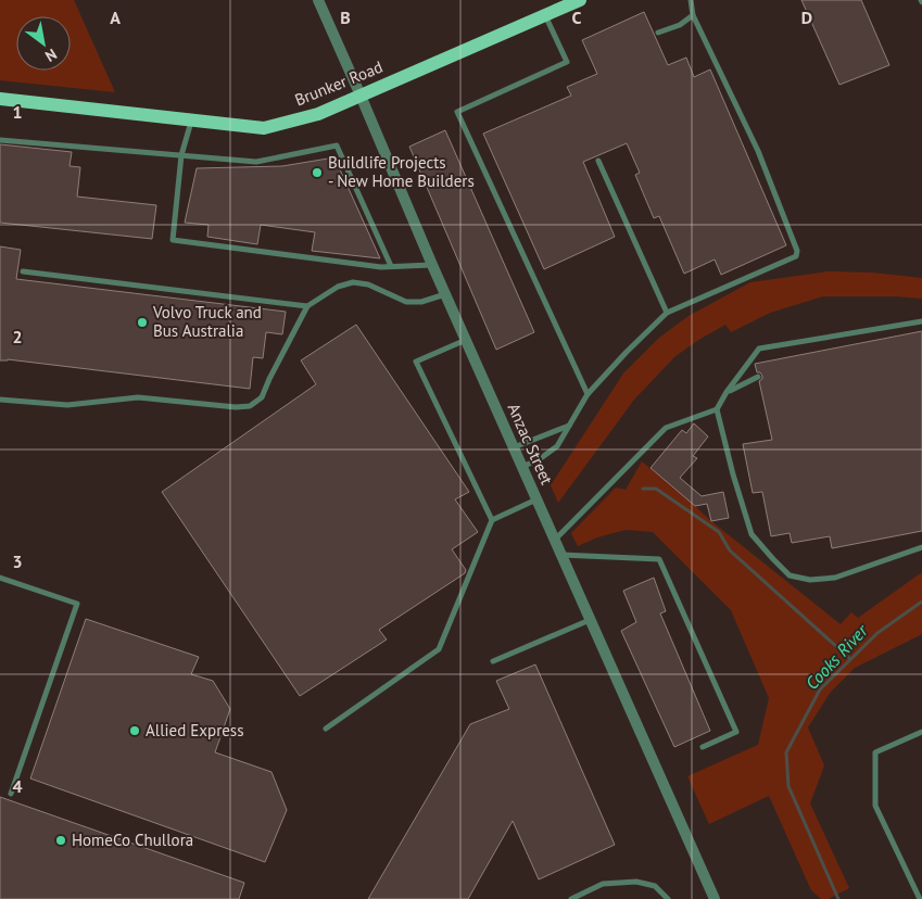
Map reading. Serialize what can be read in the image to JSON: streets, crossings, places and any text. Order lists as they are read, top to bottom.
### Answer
{
  "streets": {
    "main road": ["Brunker Road"],
    "street": ["Anzac Street"]
  },
  "crossings": [
    ["Brunker Road", "Anzac Street"]
  ],
  "water": ["Cooks River"],
  "places": [
    "Buildlife Projects - New Home Builders",
    "Volvo Truck and Bus Australia",
    "Allied Express",
    "HomeCo Chullora"
  ],
  "north": "bottom right",
  "grid": {
    "columns": [
      "A",
      "B",
      "C",
      "D"
    ],
    "rows": [
      "1",
      "2",
      "3",
      "4"
    ]
  }
}
